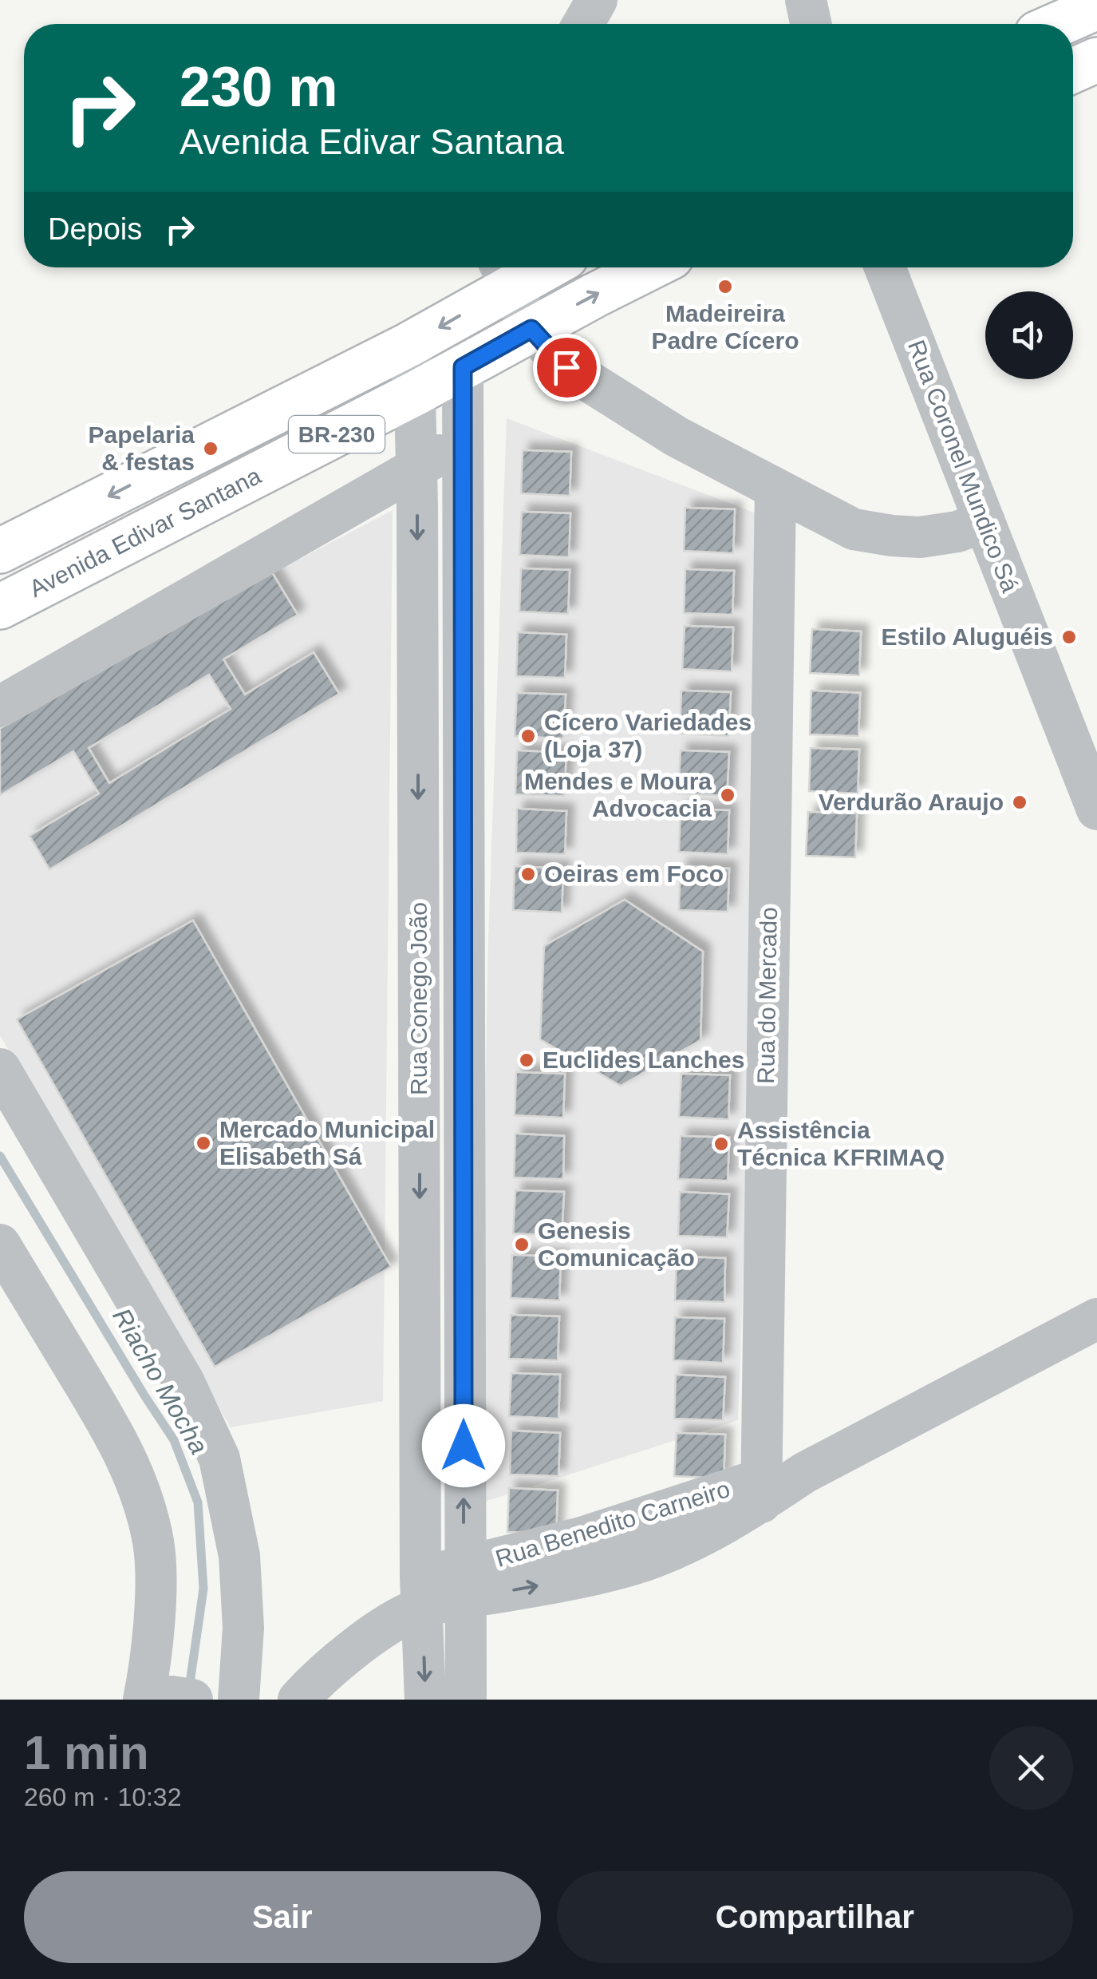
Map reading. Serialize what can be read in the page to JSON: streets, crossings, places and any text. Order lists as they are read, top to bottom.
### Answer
{
  "streets": {
    "highway": ["BR-230", "Avenida Edivar Santana"],
    "street": [
      "Rua Coronel Mundico Sá",
      "Rua do Mercado",
      "Rua Conego João",
      "Rua Benedito Carneiro"
    ]
  },
  "crossings": [
    ["Avenida Edivar Santana", "Rua Conego João"],
    ["Rua do Mercado", "Rua Benedito Carneiro"],
    ["Rua Conego João", "Rua Benedito Carneiro"]
  ],
  "water": ["Riacho Mocha"],
  "places": [
    "Madeireira Padre Cícero",
    "Papelaria & festas",
    "Estilo Aluguéis",
    "Cícero Variedades (Loja 37)",
    "Mendes e Moura Advocacia",
    "Verdurão Araujo",
    "Oeiras em Foco",
    "Euclides Lanches",
    "Mercado Municipal Elisabeth Sá",
    "Assistência Técnica KFRIMAQ",
    "Genesis Comunicação"
  ],
  "page": {
    "turn": ["230 m", "Avenida Edivar Santana"],
    "then": "Depois",
    "heading": ["1 min", "260 m · 10:32"],
    "buttons": ["Sair", "Compartilhar"]
  }
}
